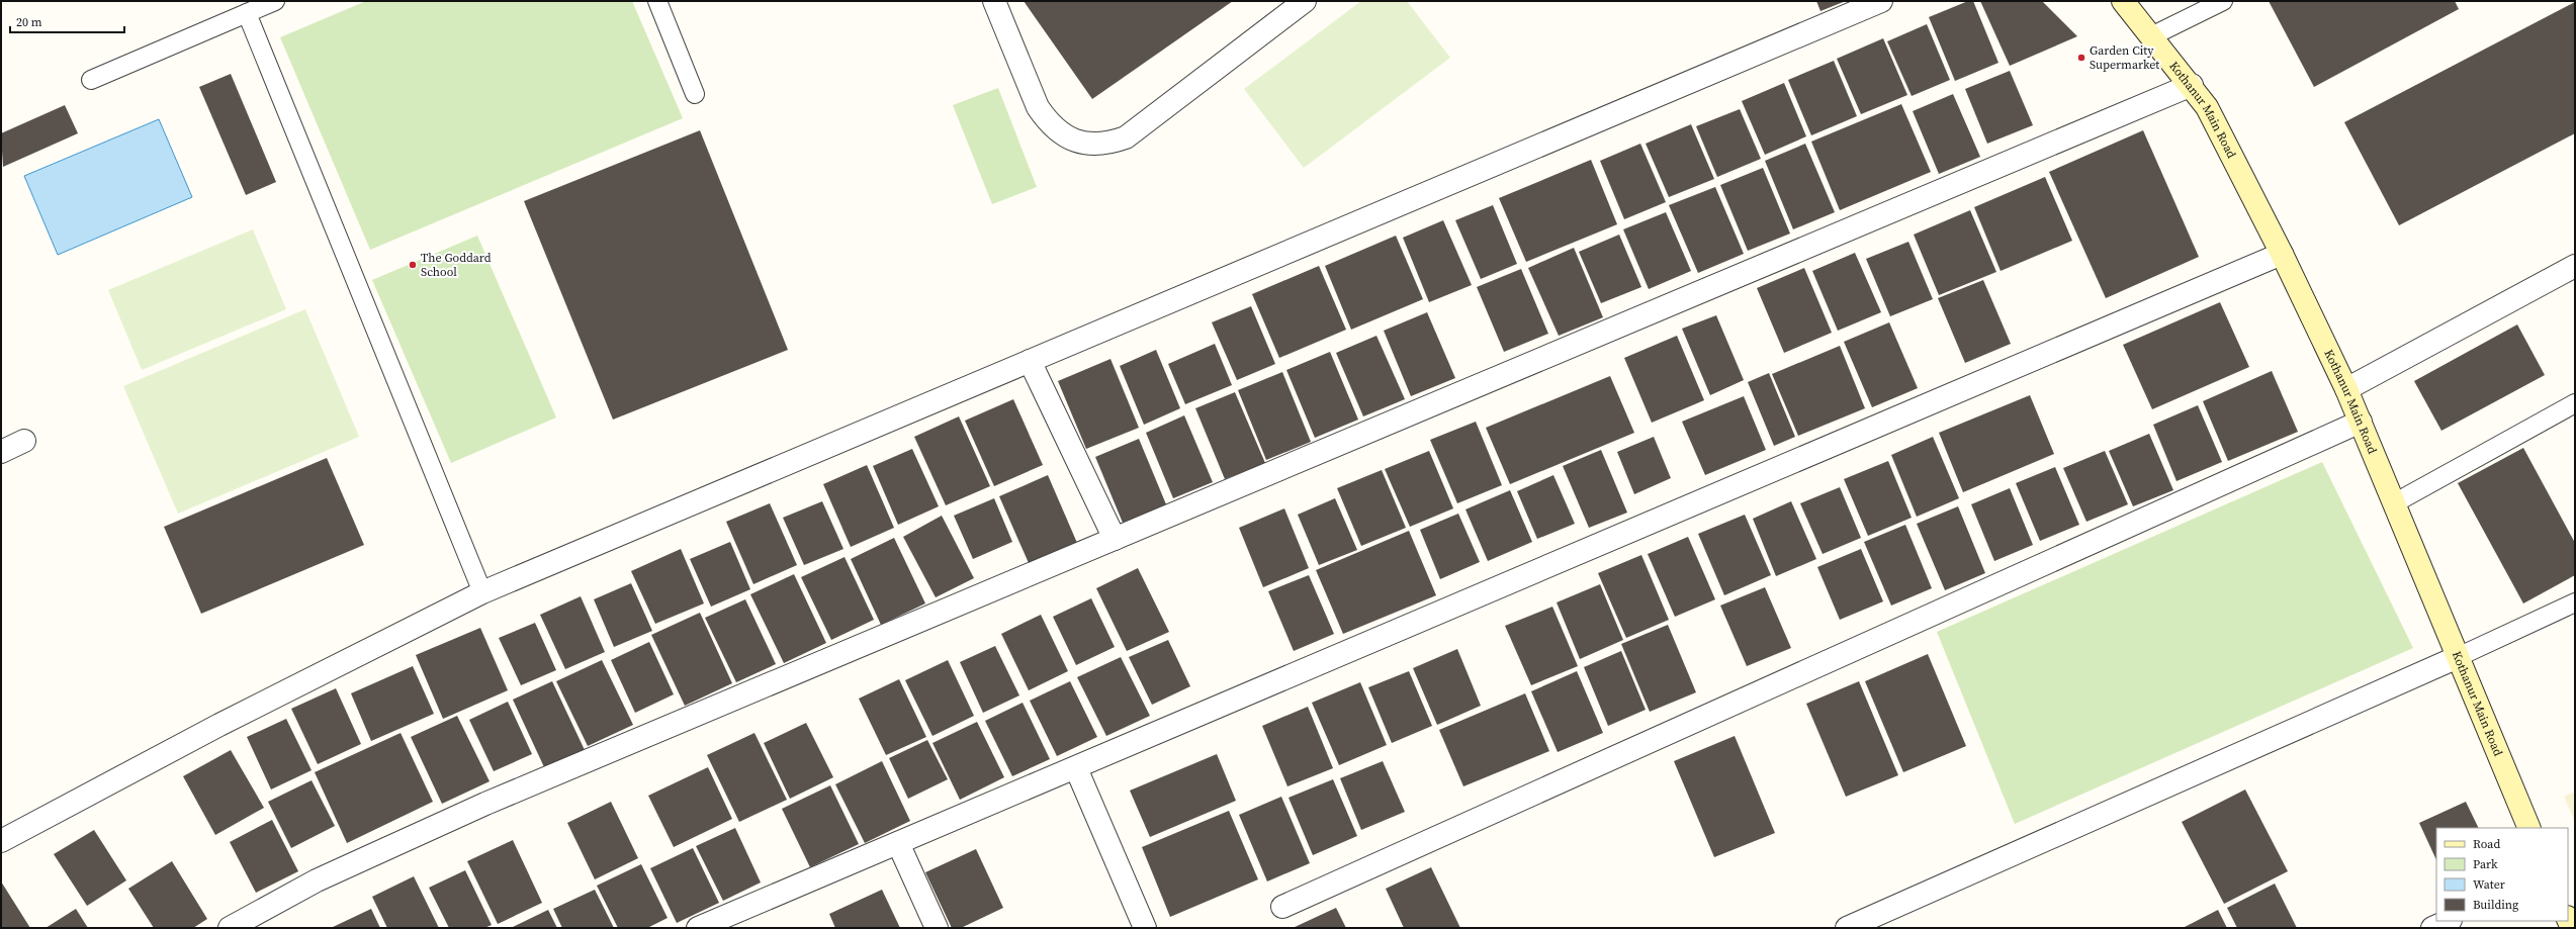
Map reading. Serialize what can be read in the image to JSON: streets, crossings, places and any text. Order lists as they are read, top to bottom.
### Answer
{
  "streets": {
    "main road": ["Kothanur Main Road"]
  },
  "places": ["Garden City Supermarket", "The Goddard School"],
  "legend": [
    "Road",
    "Park",
    "Water",
    "Building"
  ],
  "scale_bar": "20 m"
}
